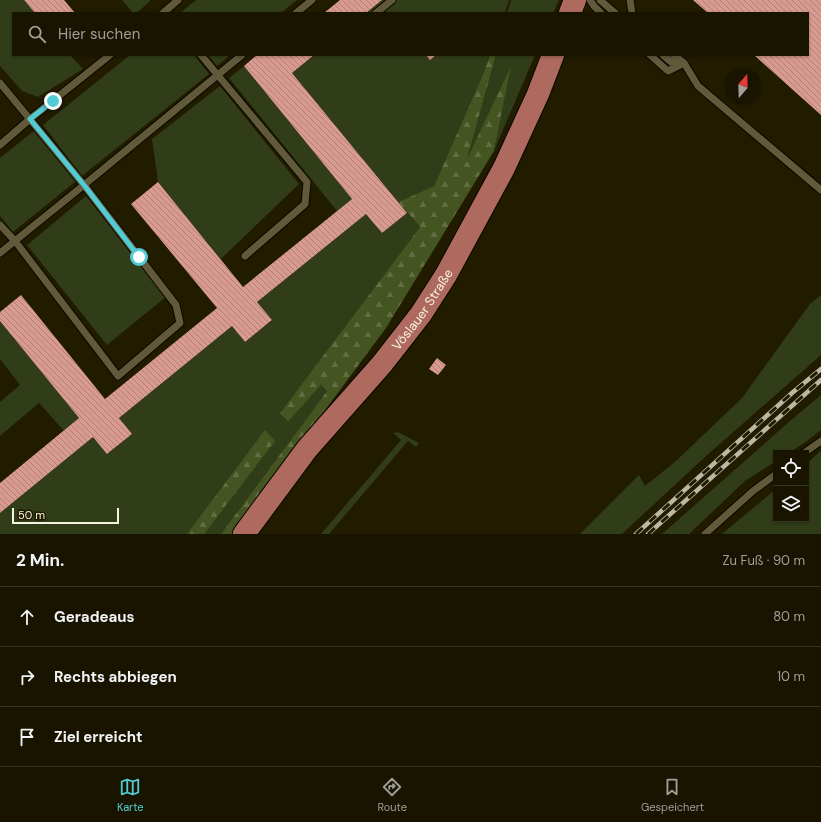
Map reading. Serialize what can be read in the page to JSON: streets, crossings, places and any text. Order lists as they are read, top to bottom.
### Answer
{
  "streets": {
    "main road": ["Vöslauer Straße"]
  },
  "scale_bar": "50 m",
  "north": "top",
  "page": {
    "search": "Hier suchen",
    "scale": "50 m",
    "heading": ["2 Min.", "Zu Fuß · 90 m"],
    "list": [
      ["Geradeaus", "80 m"],
      ["Rechts abbiegen", "10 m"],
      "Ziel erreicht"
    ],
    "nav": ["Karte", "Route", "Gespeichert"]
  }
}
